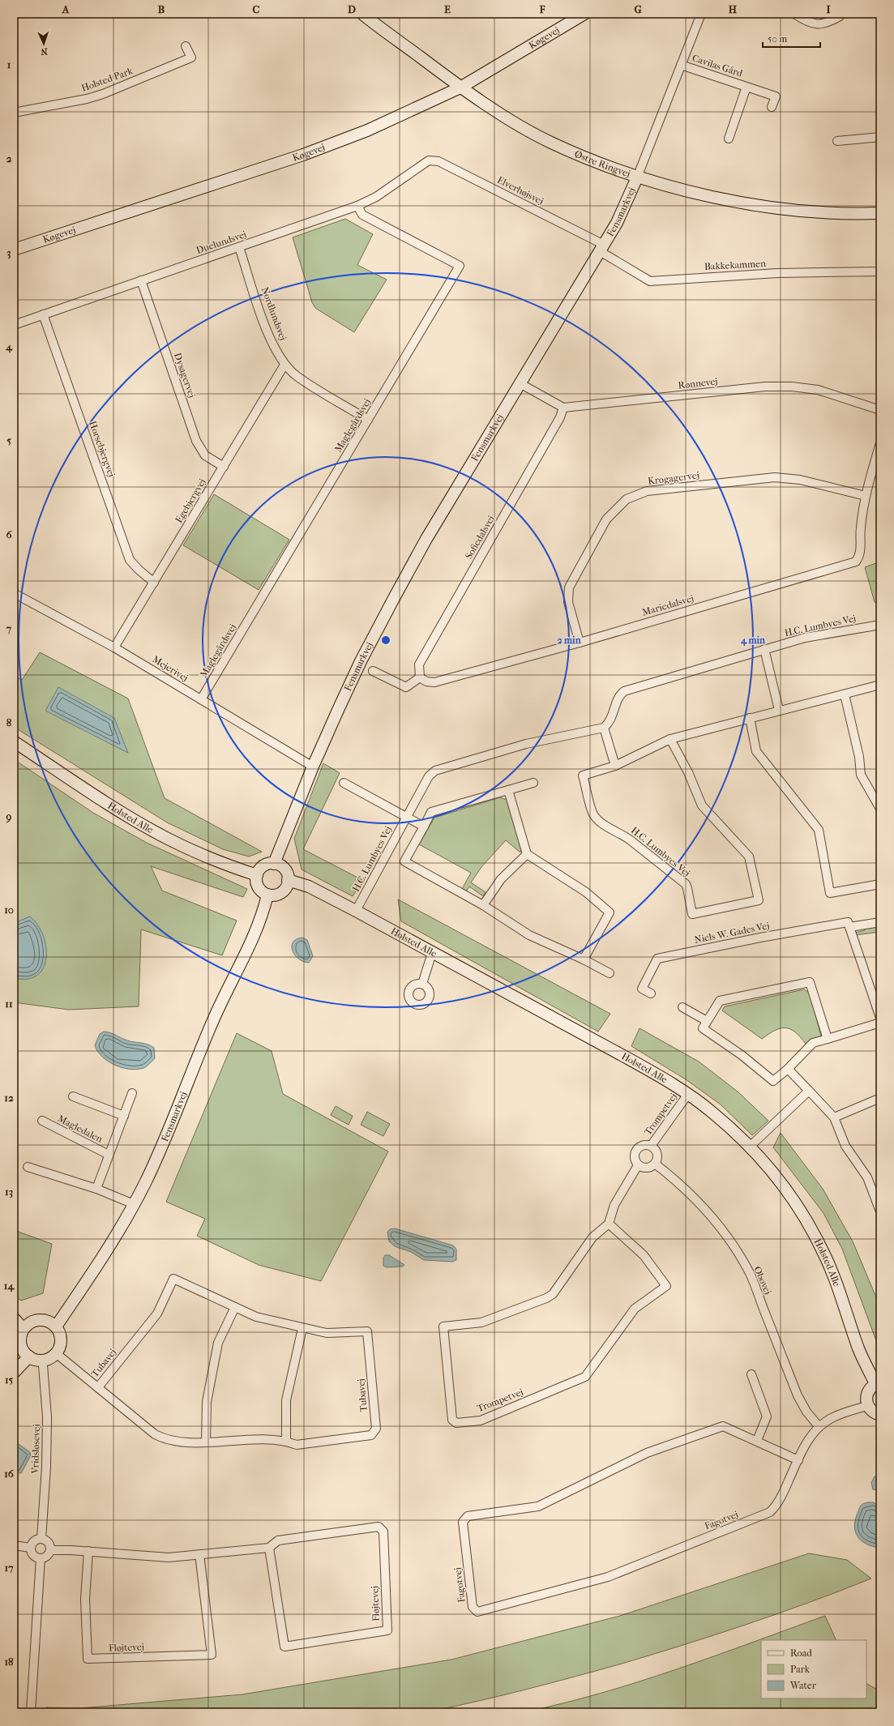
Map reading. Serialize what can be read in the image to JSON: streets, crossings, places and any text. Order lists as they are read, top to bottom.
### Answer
{
  "streets": {
    "street": [
      "Køgevej",
      "Cavilas Gård",
      "Holsted Park",
      "Østre Ringvej",
      "Elverhøjsvej",
      "Fensmarkvej",
      "Duelundsvej",
      "Bakkekammen",
      "Nordlundsvej",
      "Dysagervej",
      "Rønnevej",
      "Maglegårdsvej",
      "Horsebjergvej",
      "Krogagervej",
      "Egebjergvej",
      "Sofiedalsvej",
      "Mariedalsvej",
      "H.C. Lumbyes Vej",
      "Mejerivej",
      "Holsted Alle",
      "Niels W. Gades Vej",
      "Trompetvej",
      "Magledalen",
      "Obovej",
      "Tubavej",
      "Vridsløsevej",
      "Fagotvej",
      "Fløjtevej"
    ]
  },
  "crossings": [
    ["Køgevej", "Østre Ringvej"],
    ["Cavilas Gård", "Fensmarkvej"],
    ["Østre Ringvej", "Fensmarkvej"],
    ["Elverhøjsvej", "Fensmarkvej"],
    ["Elverhøjsvej", "Duelundsvej"],
    ["Elverhøjsvej", "Bakkekammen"],
    ["Fensmarkvej", "Bakkekammen"],
    ["Fensmarkvej", "Mejerivej"],
    ["Fensmarkvej", "Holsted Alle"],
    ["Fensmarkvej", "Tubavej"],
    ["Fensmarkvej", "Vridsløsevej"],
    ["Duelundsvej", "Nordlundsvej"],
    ["Duelundsvej", "Dysagervej"],
    ["Duelundsvej", "Maglegårdsvej"],
    ["Duelundsvej", "Horsebjergvej"],
    ["Nordlundsvej", "Maglegårdsvej"],
    ["Nordlundsvej", "Egebjergvej"],
    ["Dysagervej", "Egebjergvej"],
    ["Rønnevej", "Sofiedalsvej"],
    ["Maglegårdsvej", "Mejerivej"],
    ["Horsebjergvej", "Egebjergvej"],
    ["Krogagervej", "Mariedalsvej"],
    ["Egebjergvej", "Mejerivej"],
    ["Sofiedalsvej", "Mariedalsvej"],
    ["H.C. Lumbyes Vej", "Holsted Alle"],
    ["Holsted Alle", "Trompetvej"],
    ["Trompetvej", "Obovej"],
    ["Obovej", "Fagotvej"],
    ["Tubavej", "Vridsløsevej"],
    ["Vridsløsevej", "Fløjtevej"]
  ],
  "legend": ["Road", "Park", "Water"],
  "scale_bar": "50 m",
  "north": "bottom",
  "grid": {
    "columns": [
      "A",
      "B",
      "C",
      "D",
      "E",
      "F",
      "G",
      "H",
      "I"
    ],
    "rows": [
      "1",
      "2",
      "3",
      "4",
      "5",
      "6",
      "7",
      "8",
      "9",
      "10",
      "11",
      "12",
      "13",
      "14",
      "15",
      "16",
      "17",
      "18"
    ]
  },
  "rings": ["2 min", "4 min"]
}
